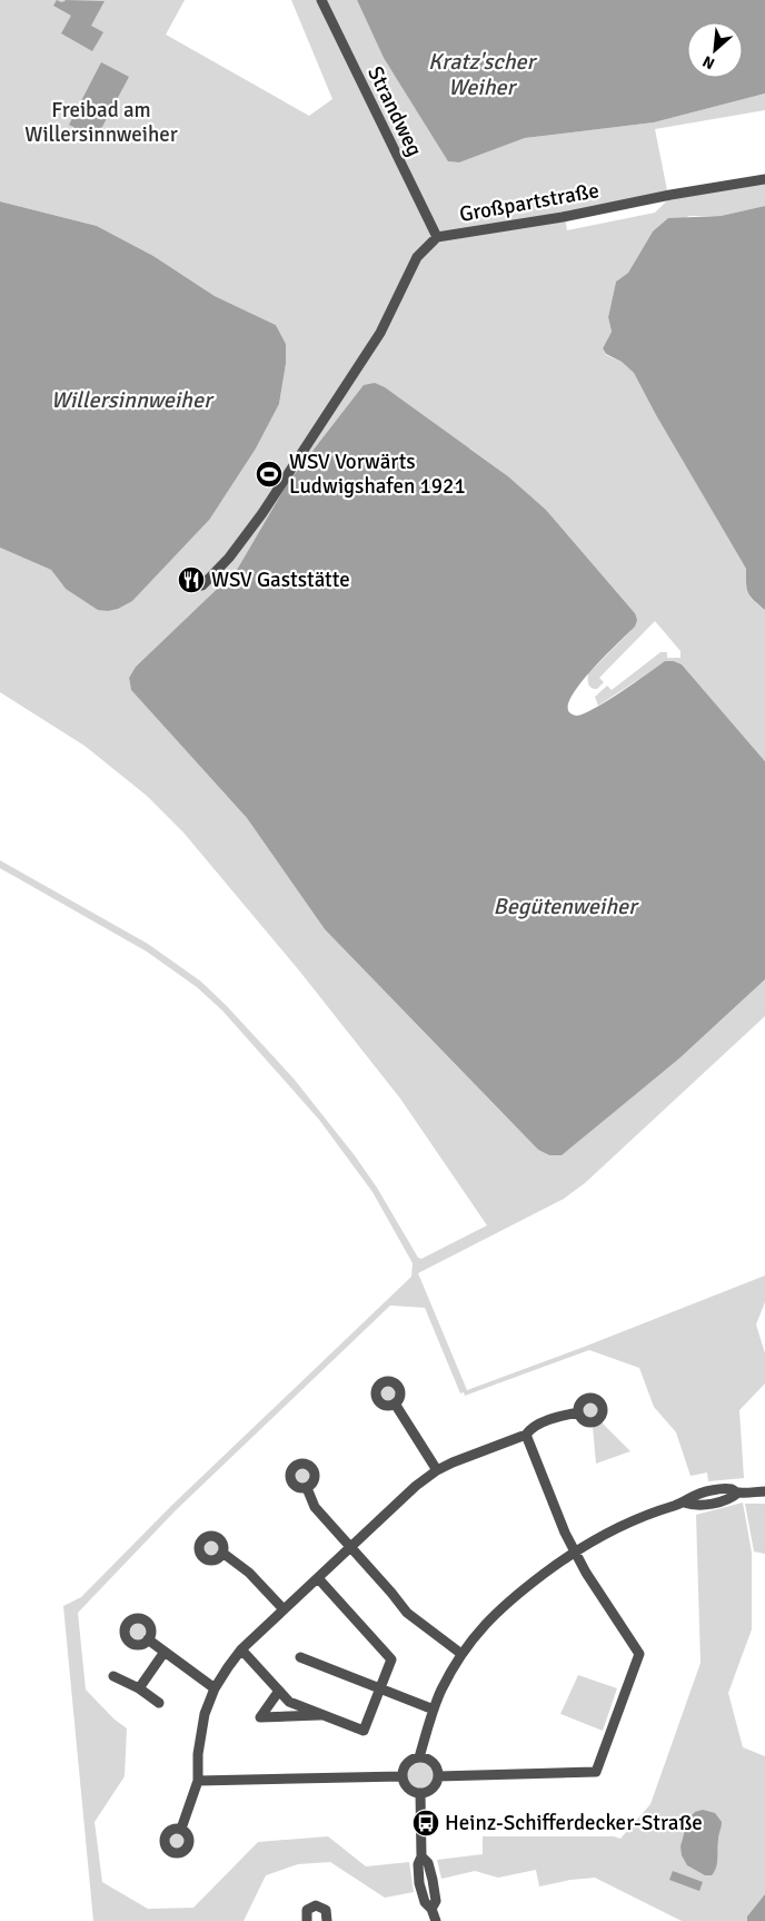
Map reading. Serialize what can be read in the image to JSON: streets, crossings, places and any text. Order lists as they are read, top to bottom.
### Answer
{
  "streets": {
    "street": ["Strandweg", "Großpartstraße"]
  },
  "crossings": [
    ["Strandweg", "Großpartstraße"]
  ],
  "water": ["Kratz'scher Weiher", "Willersinnweiher", "Begütenweiher"],
  "parks": ["Freibad am Willersinnweiher"],
  "places": {
    "sports": ["WSV Vorwärts Ludwigshafen 1921"],
    "restaurant": ["WSV Gaststätte"],
    "bus stop": ["Heinz-Schifferdecker-Straße"]
  },
  "north": "bottom left"
}
